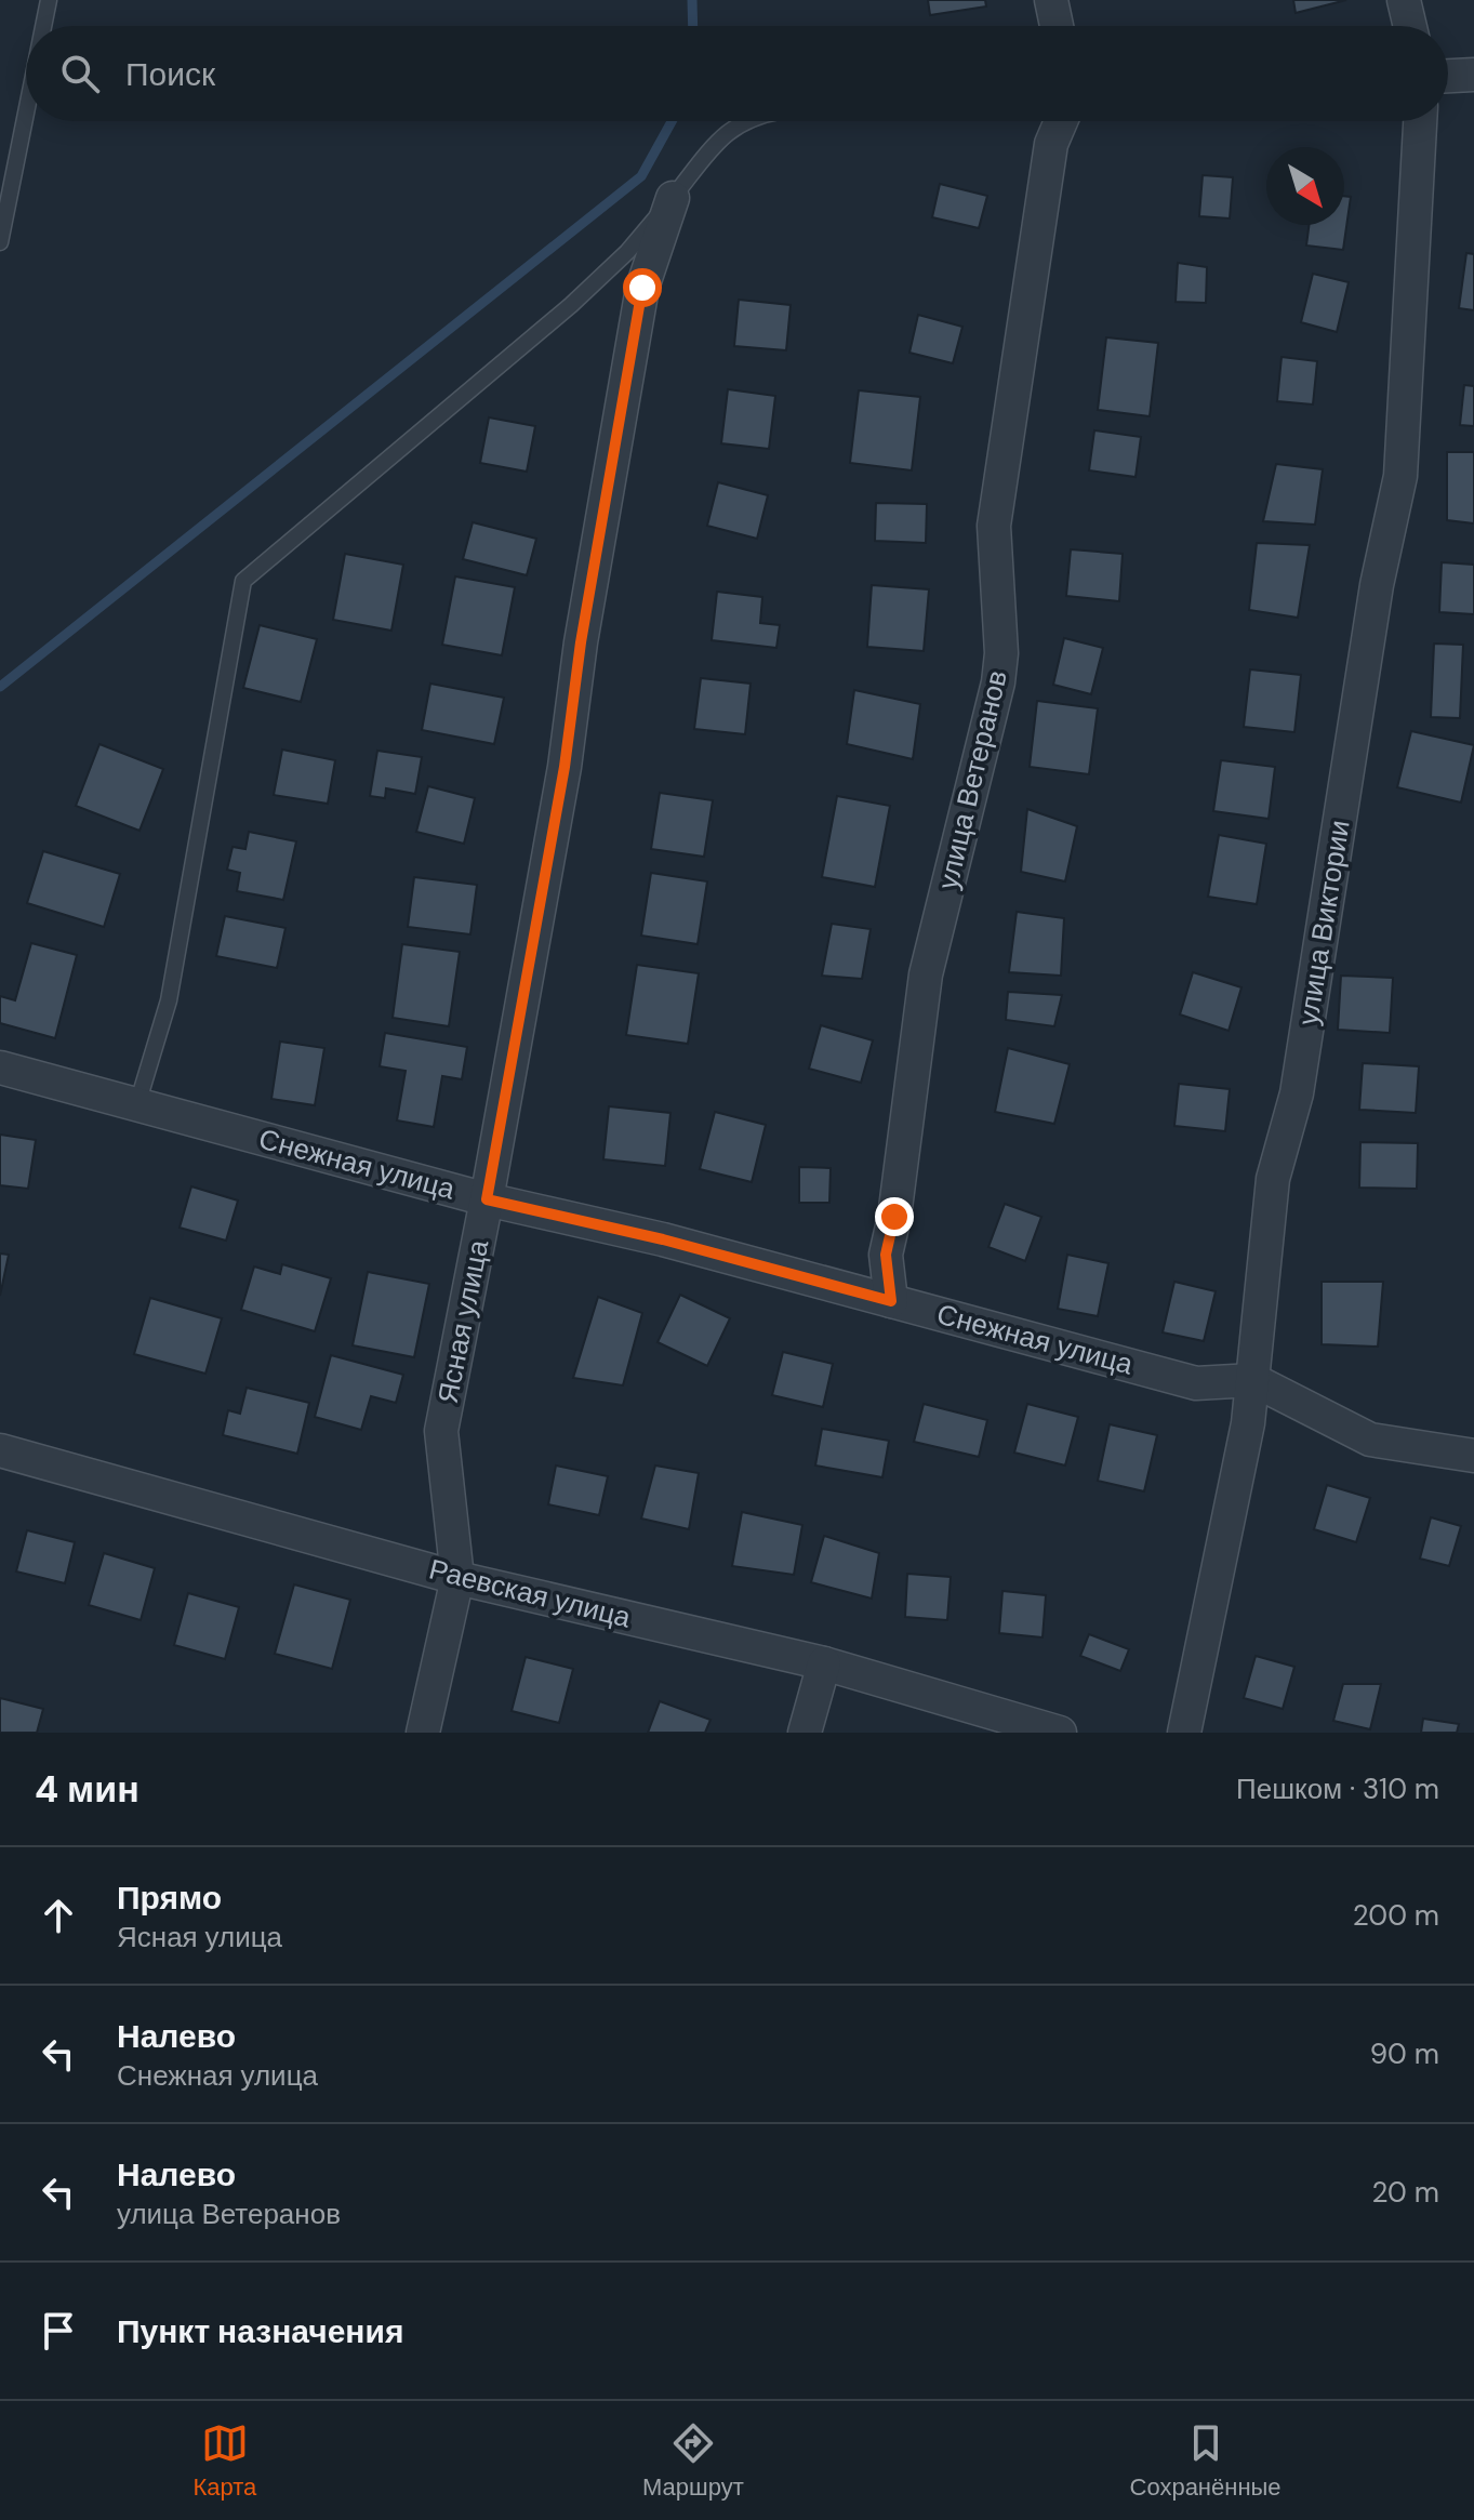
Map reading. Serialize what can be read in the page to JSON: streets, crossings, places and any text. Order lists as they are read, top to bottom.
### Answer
{
  "streets": {
    "street": [
      "улица Ветеранов",
      "улица Виктории",
      "Снежная улица",
      "Ясная улица",
      "Раевская улица"
    ]
  },
  "crossings": [
    ["улица Ветеранов", "Снежная улица"],
    ["улица Виктории", "Снежная улица"],
    ["Снежная улица", "Ясная улица"],
    ["Ясная улица", "Раевская улица"]
  ],
  "north": "bottom right",
  "page": {
    "search": "Поиск",
    "heading": ["4 мин", "Пешком · 310 m"],
    "list": [
      ["Прямо", "Ясная улица", "200 m"],
      ["Налево", "Снежная улица", "90 m"],
      ["Налево", "улица Ветеранов", "20 m"],
      "Пункт назначения"
    ],
    "nav": ["Карта", "Маршрут", "Сохранённые"]
  }
}
